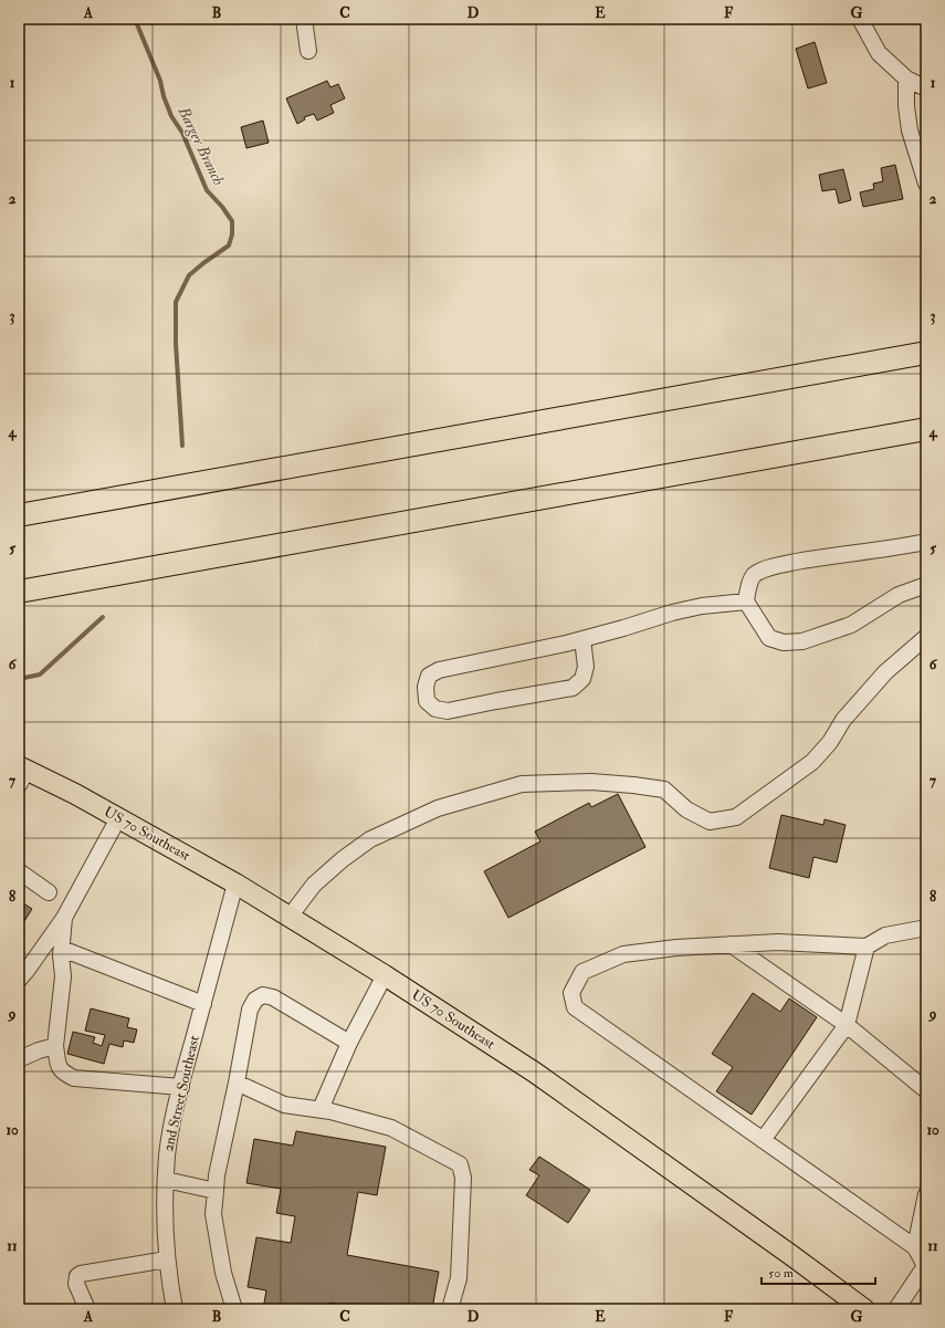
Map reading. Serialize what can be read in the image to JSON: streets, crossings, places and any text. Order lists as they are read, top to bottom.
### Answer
{
  "streets": {
    "main road": ["US 70 Southeast"],
    "street": ["2nd Street Southeast"]
  },
  "crossings": [
    ["US 70 Southeast", "2nd Street Southeast"]
  ],
  "water": ["Barger Branch"],
  "scale_bar": "50 m",
  "grid": {
    "columns": [
      "A",
      "B",
      "C",
      "D",
      "E",
      "F",
      "G"
    ],
    "rows": [
      "1",
      "2",
      "3",
      "4",
      "5",
      "6",
      "7",
      "8",
      "9",
      "10",
      "11"
    ]
  }
}
